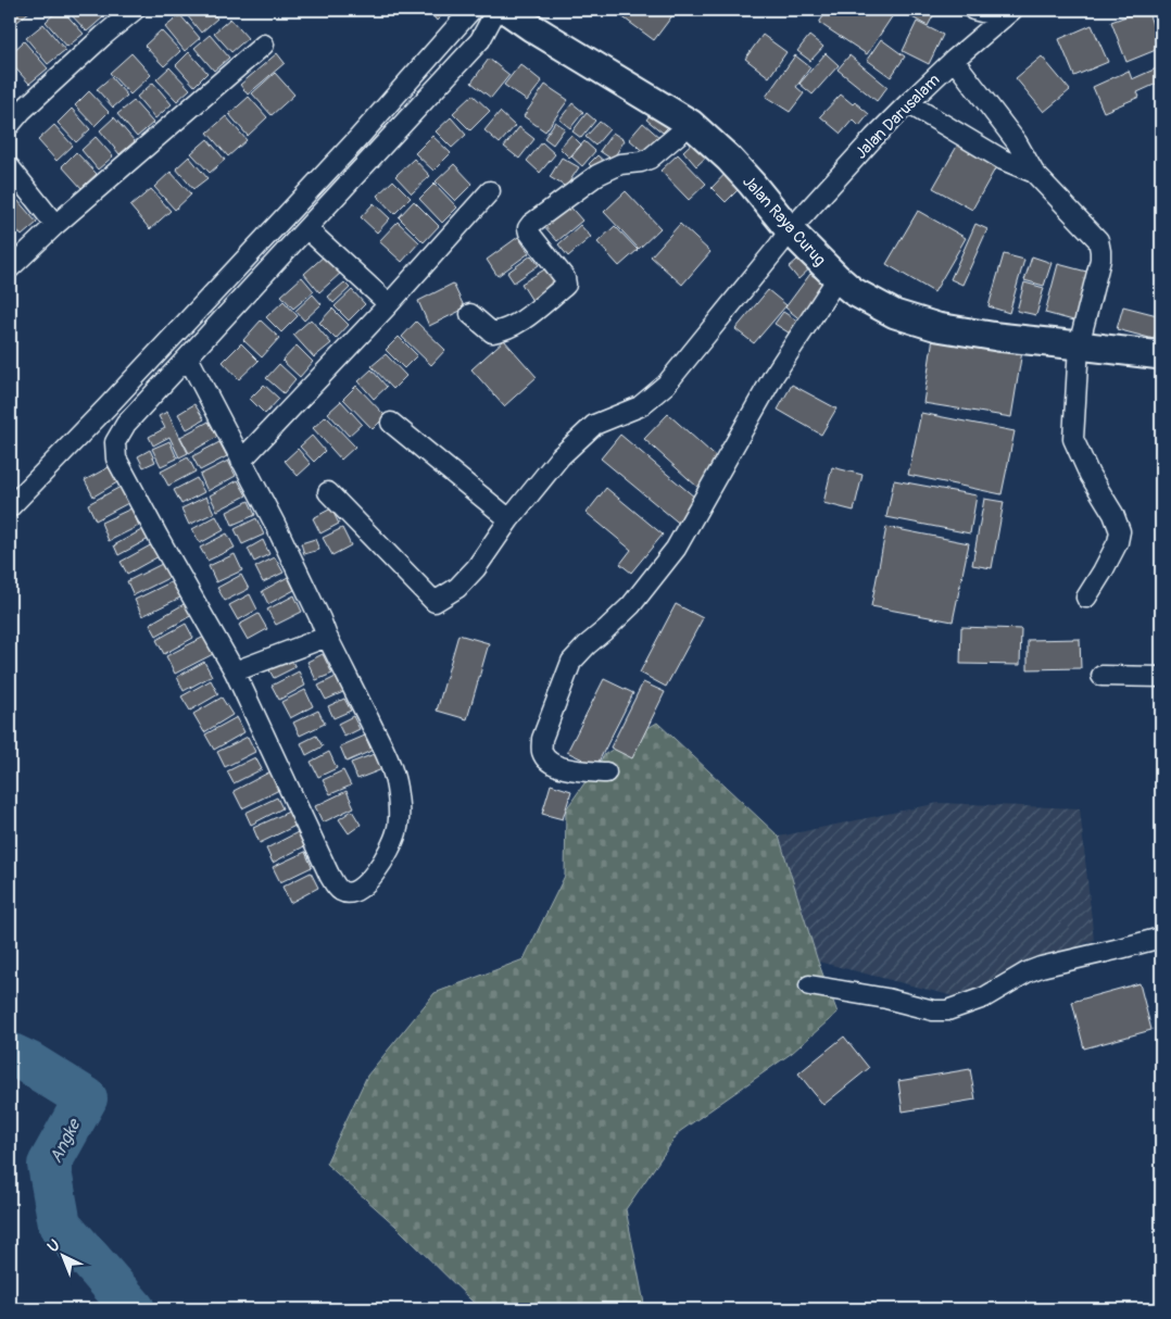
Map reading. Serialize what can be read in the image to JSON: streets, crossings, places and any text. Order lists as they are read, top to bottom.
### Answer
{
  "streets": {
    "main road": ["Jalan Raya Curug"],
    "street": ["Jalan Darusalam"]
  },
  "crossings": [
    ["Jalan Darusalam", "Jalan Raya Curug"]
  ],
  "water": ["Angke"],
  "north": "top left"
}
